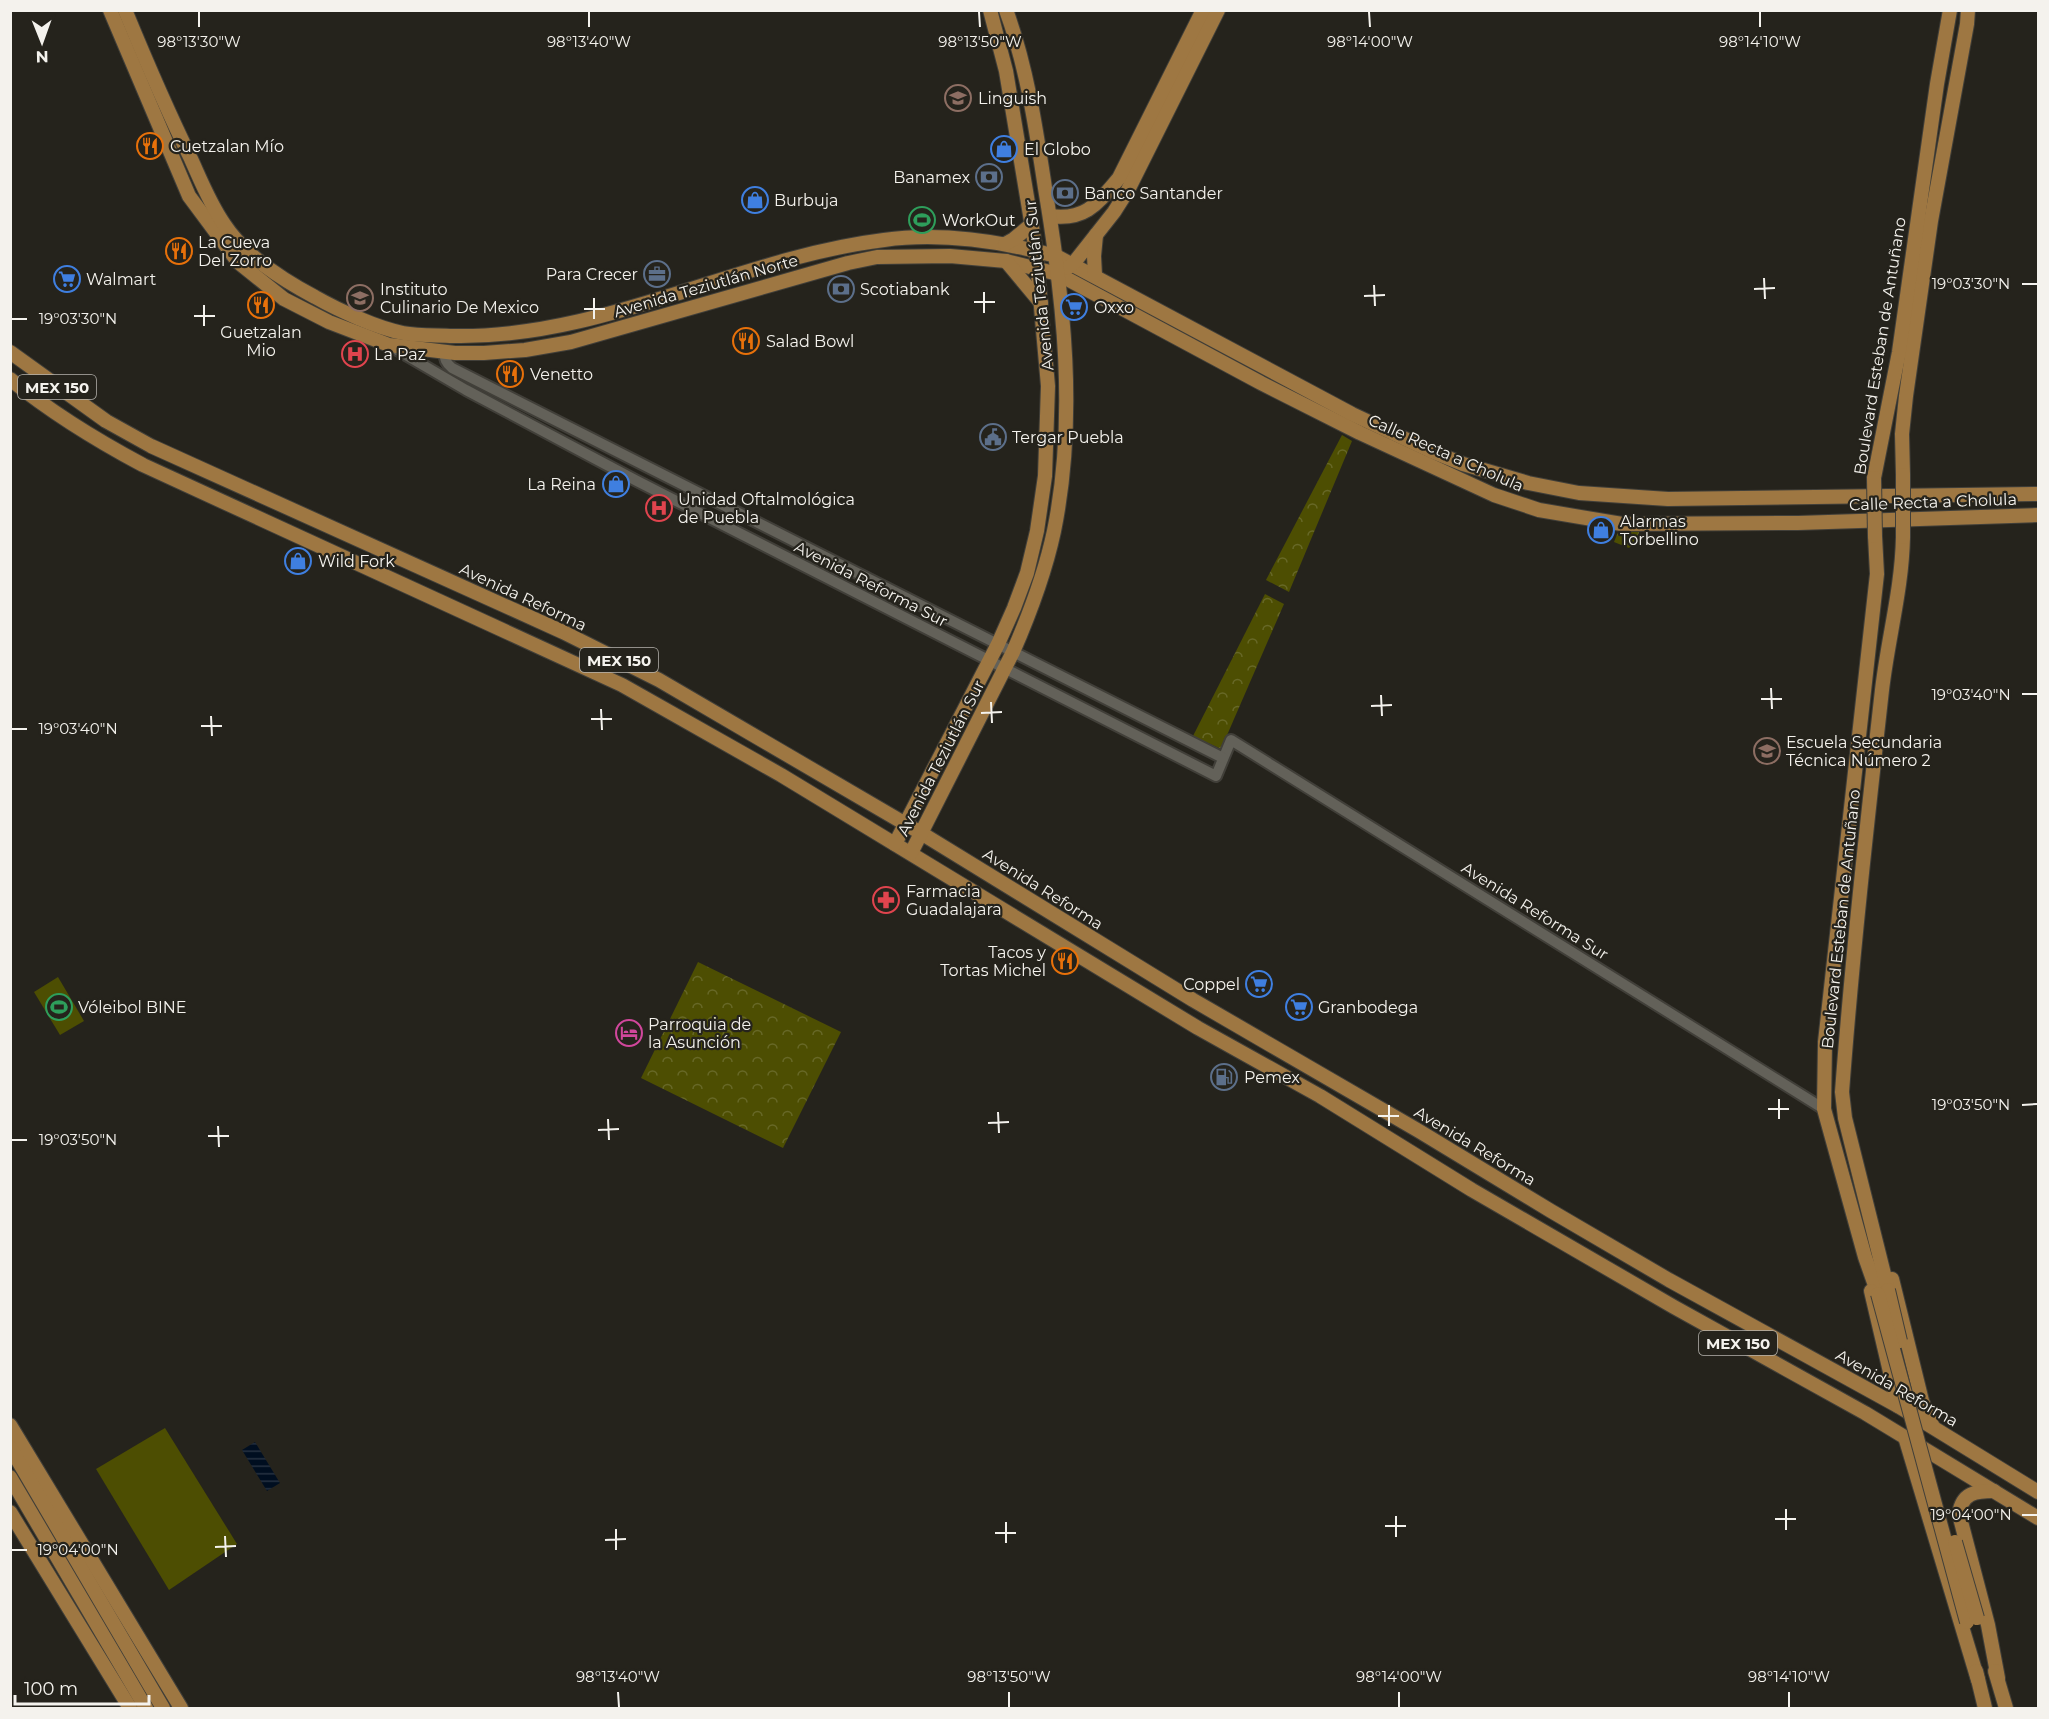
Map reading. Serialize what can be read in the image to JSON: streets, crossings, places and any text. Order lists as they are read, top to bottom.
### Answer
{
  "streets": {
    "main road": [
      "Avenida Teziutlán Sur",
      "Avenida Teziutlán Norte",
      "Boulevard Esteban de Antuñano",
      "MEX 150",
      "Calle Recta a Cholula",
      "Avenida Reforma"
    ],
    "street": ["Avenida Reforma Sur"]
  },
  "crossings": [
    ["Avenida Teziutlán Sur", "Avenida Teziutlán Norte"],
    ["Avenida Teziutlán Sur", "MEX 150"],
    ["Avenida Teziutlán Sur", "Calle Recta a Cholula"],
    ["Avenida Teziutlán Sur", "Avenida Reforma Sur"],
    ["Avenida Teziutlán Sur", "Avenida Reforma"],
    ["Avenida Teziutlán Norte", "Calle Recta a Cholula"],
    ["Avenida Teziutlán Norte", "Avenida Reforma Sur"],
    ["Boulevard Esteban de Antuñano", "Avenida Reforma Sur"]
  ],
  "places": {
    "school or university": ["Linguish", "Instituto Culinario De Mexico", "Escuela Secundaria Técnica Número 2"],
    "restaurant": [
      "Cuetzalan Mío",
      "La Cueva Del Zorro",
      "Guetzalan Mio",
      "Salad Bowl",
      "Venetto",
      "Tacos y Tortas Michel"
    ],
    "shop": [
      "El Globo",
      "Burbuja",
      "La Reina",
      "Alarmas Torbellino",
      "Wild Fork"
    ],
    "bank": ["Banamex", "Banco Santander", "Scotiabank"],
    "sports": ["WorkOut", "Vóleibol BINE"],
    "office": ["Para Crecer"],
    "supermarket": [
      "Walmart",
      "Oxxo",
      "Coppel",
      "Granbodega"
    ],
    "hospital": ["La Paz", "Unidad Oftalmológica de Puebla"],
    "public building": ["Tergar Puebla"],
    "pharmacy": ["Farmacia Guadalajara"],
    "hotel": ["Parroquia de la Asunción"],
    "fuel station": ["Pemex"]
  },
  "scale_bar": "100 m",
  "north": "bottom",
  "coordinates": [
    "98°13'30\"W",
    "98°13'40\"W",
    "98°13'50\"W",
    "98°14'00\"W",
    "98°14'10\"W",
    "19°03'30\"N",
    "19°03'40\"N",
    "19°03'50\"N",
    "19°04'00\"N"
  ]
}
